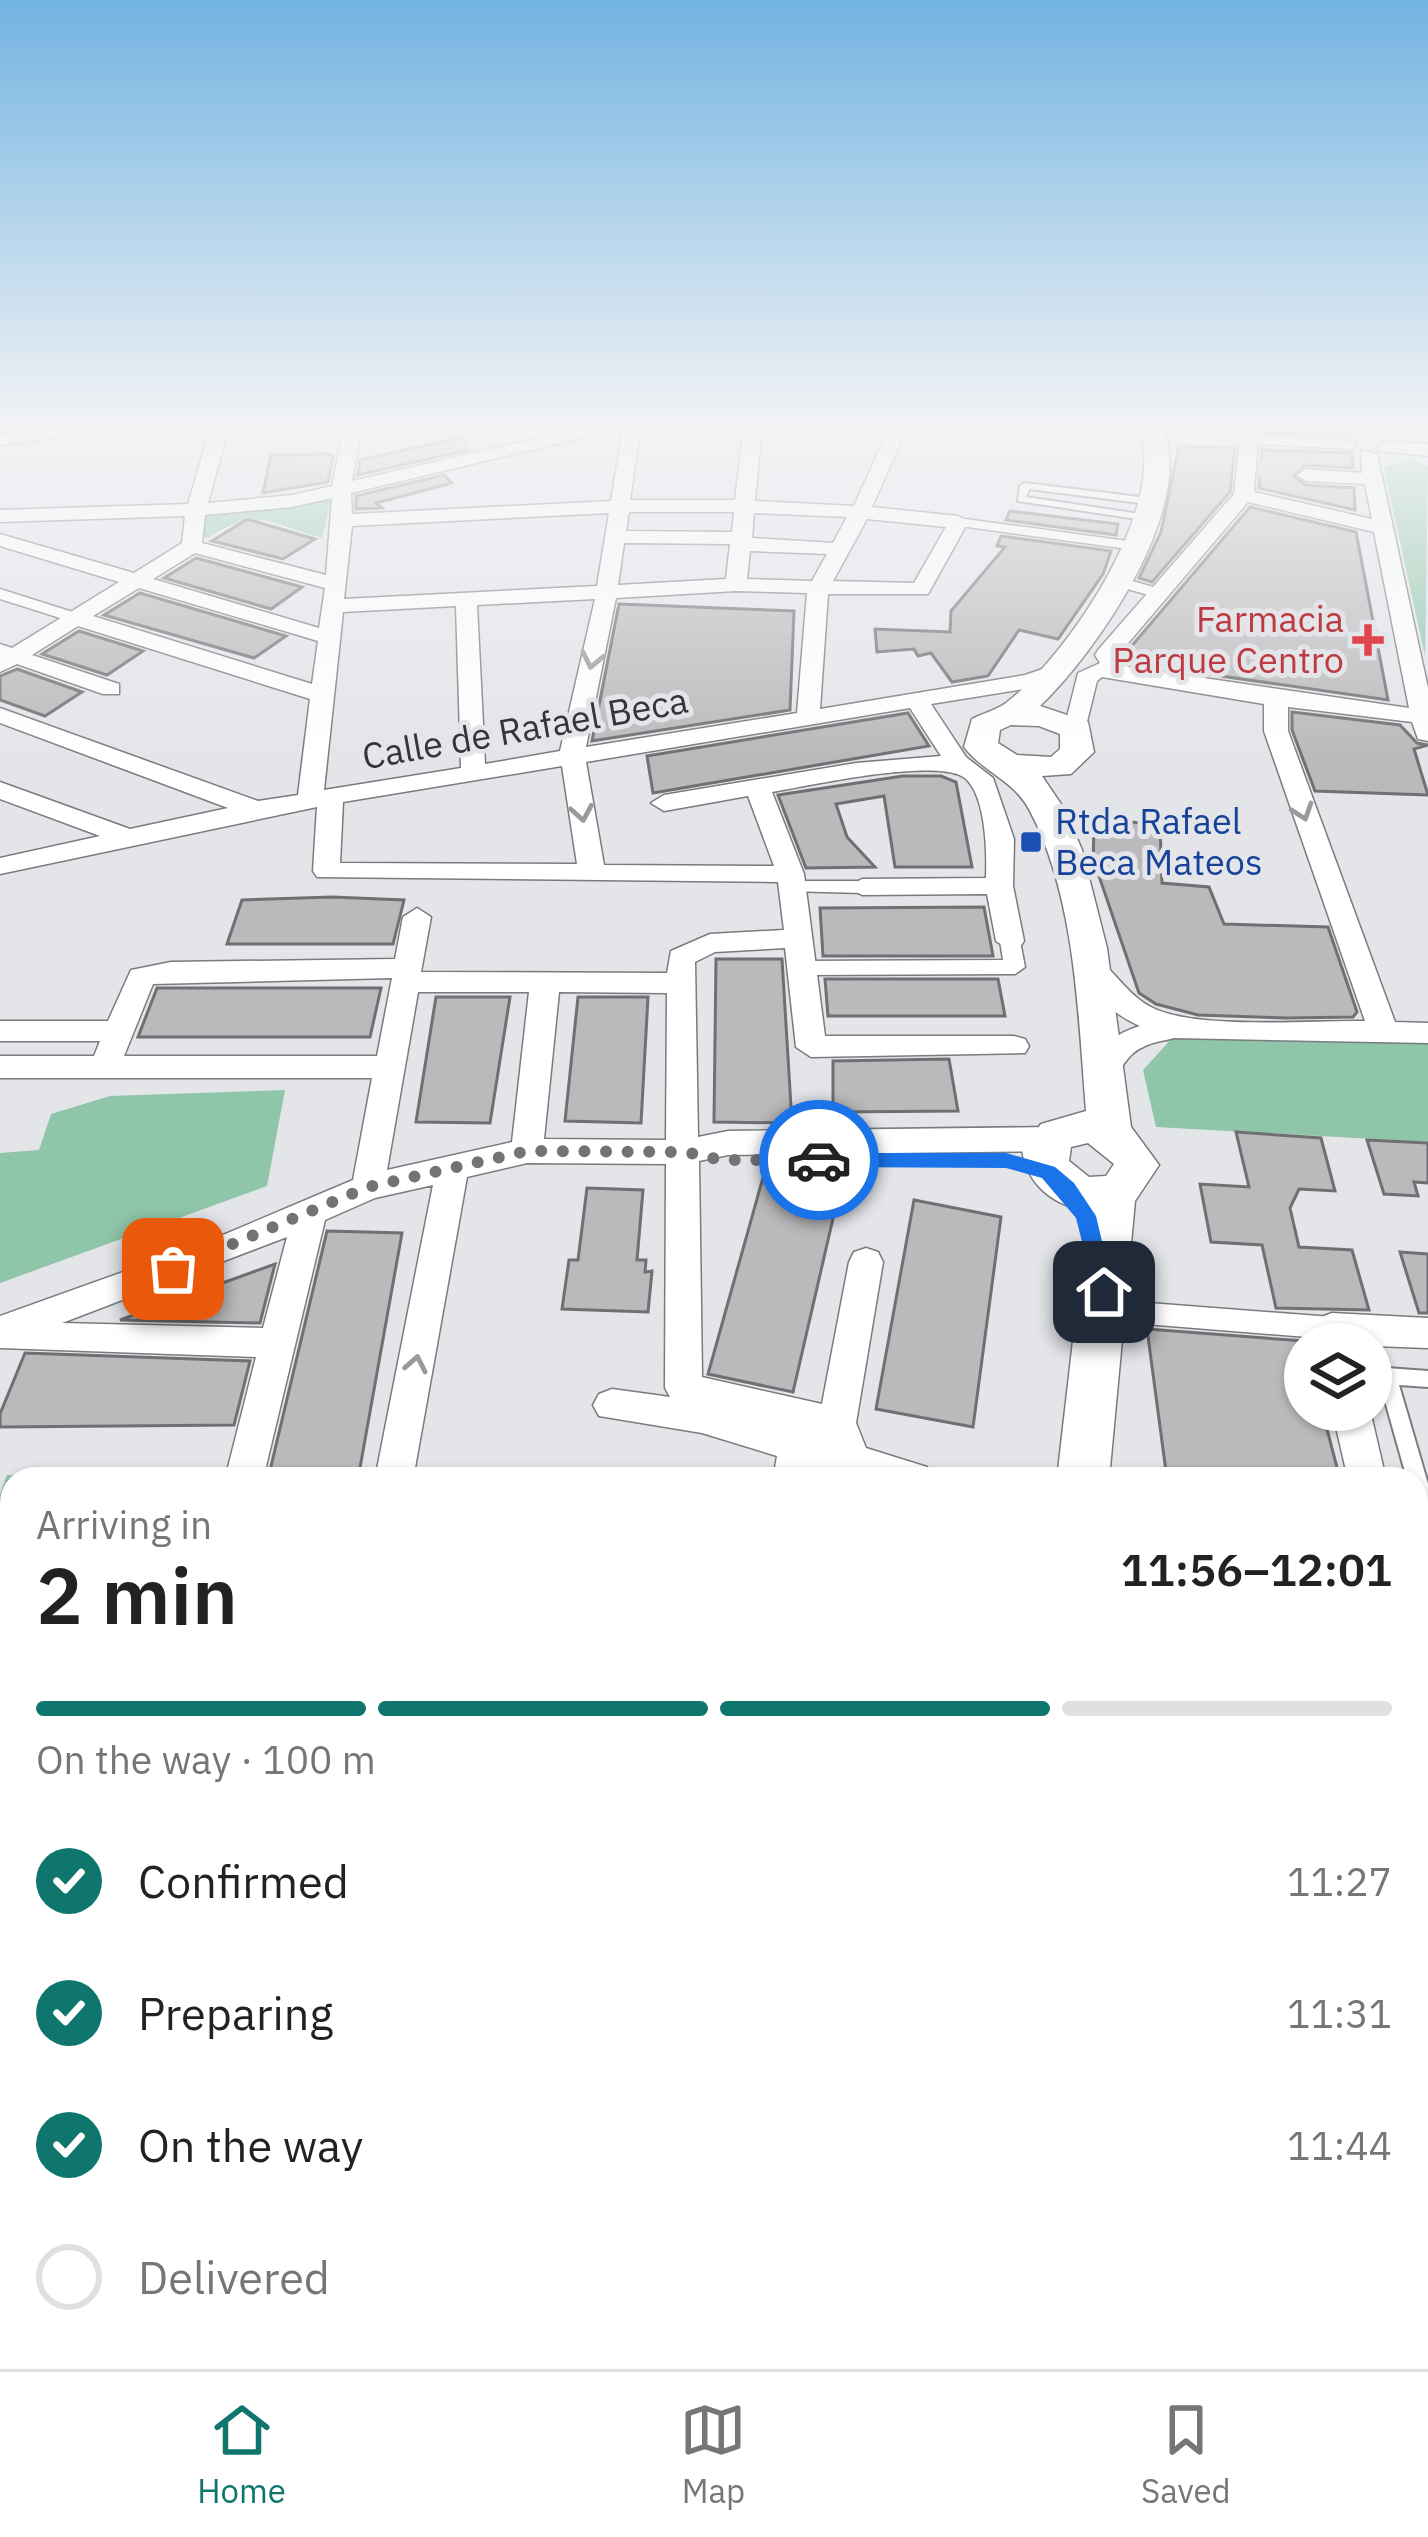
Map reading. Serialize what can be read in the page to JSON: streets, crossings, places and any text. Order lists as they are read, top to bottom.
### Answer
{
  "streets": {
    "street": ["Calle de Rafael Beca"]
  },
  "places": {
    "health": ["Farmacia Parque Centro"],
    "transit": ["Rtda Rafael Beca Mateos"]
  },
  "page": {
    "heading": ["2 min", "Arriving in", "11:56–12:01"],
    "bar": "On the way · 100 m",
    "list": [
      ["Confirmed", "11:27"],
      ["Preparing", "11:31"],
      ["On the way", "11:44"],
      "Delivered"
    ],
    "tabs": ["Home", "Map", "Saved"]
  }
}
